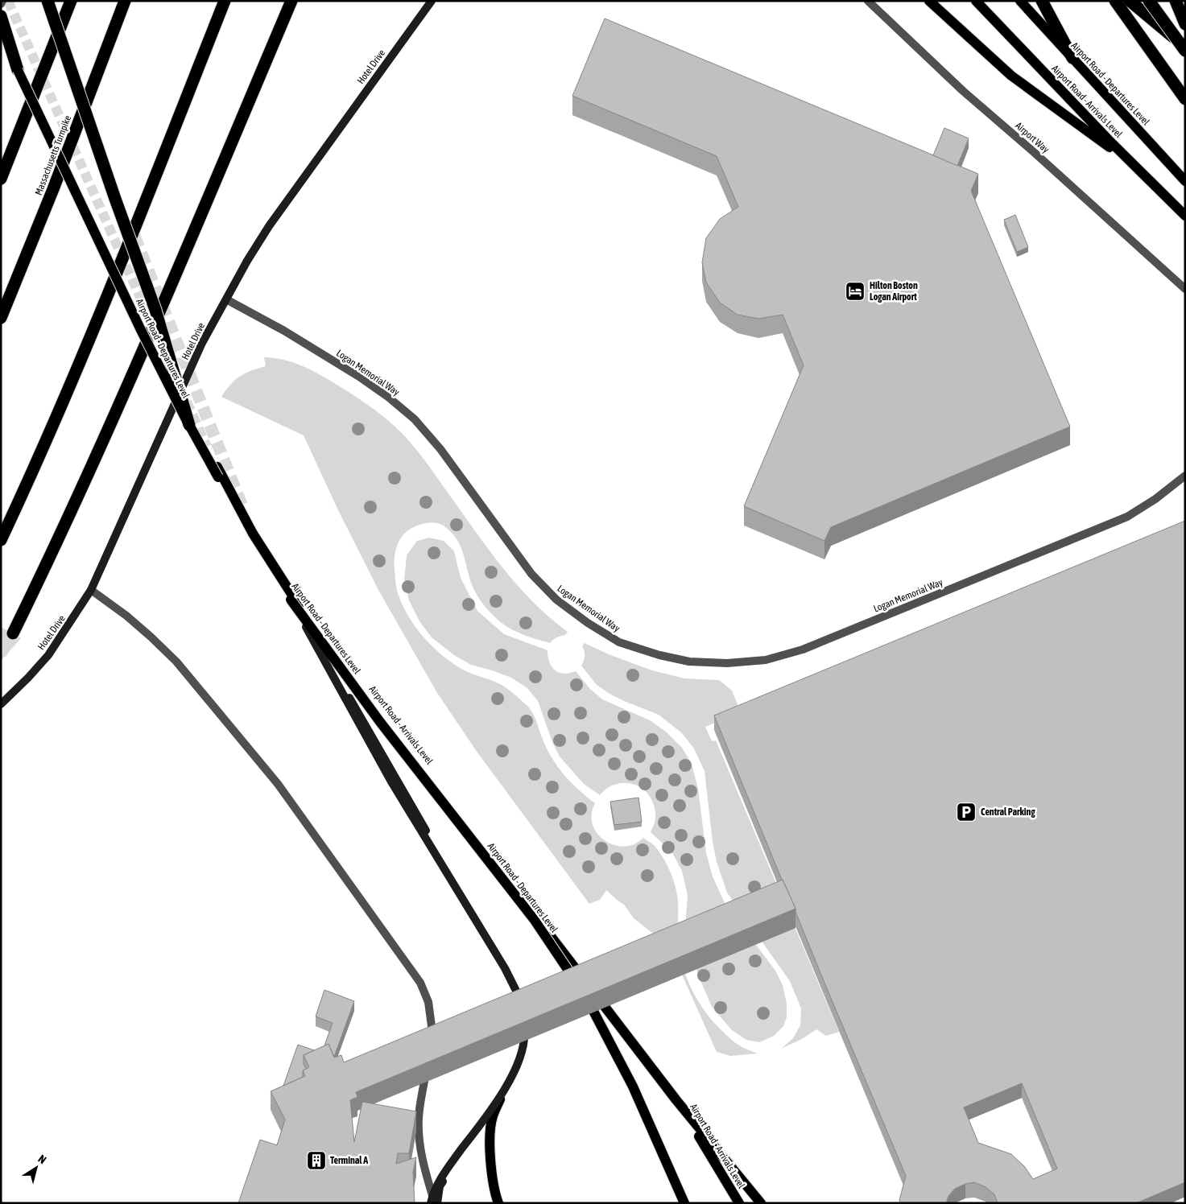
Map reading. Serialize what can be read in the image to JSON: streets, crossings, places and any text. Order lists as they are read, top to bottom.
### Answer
{
  "streets": {
    "highway": ["Massachusetts Turnpike"],
    "main road": ["Hotel Drive", "Airport Road - Departures Level", "Airport Road - Arrivals Level"],
    "street": ["Airport Way", "Logan Memorial Way"]
  },
  "crossings": [
    ["Hotel Drive", "Logan Memorial Way"],
    ["Airport Road - Departures Level", "Airport Road - Arrivals Level"]
  ],
  "places": {
    "hotel": ["Hilton Boston Logan Airport"],
    "parking": ["Central Parking"],
    "building": ["Terminal A"]
  },
  "north": "top right"
}
